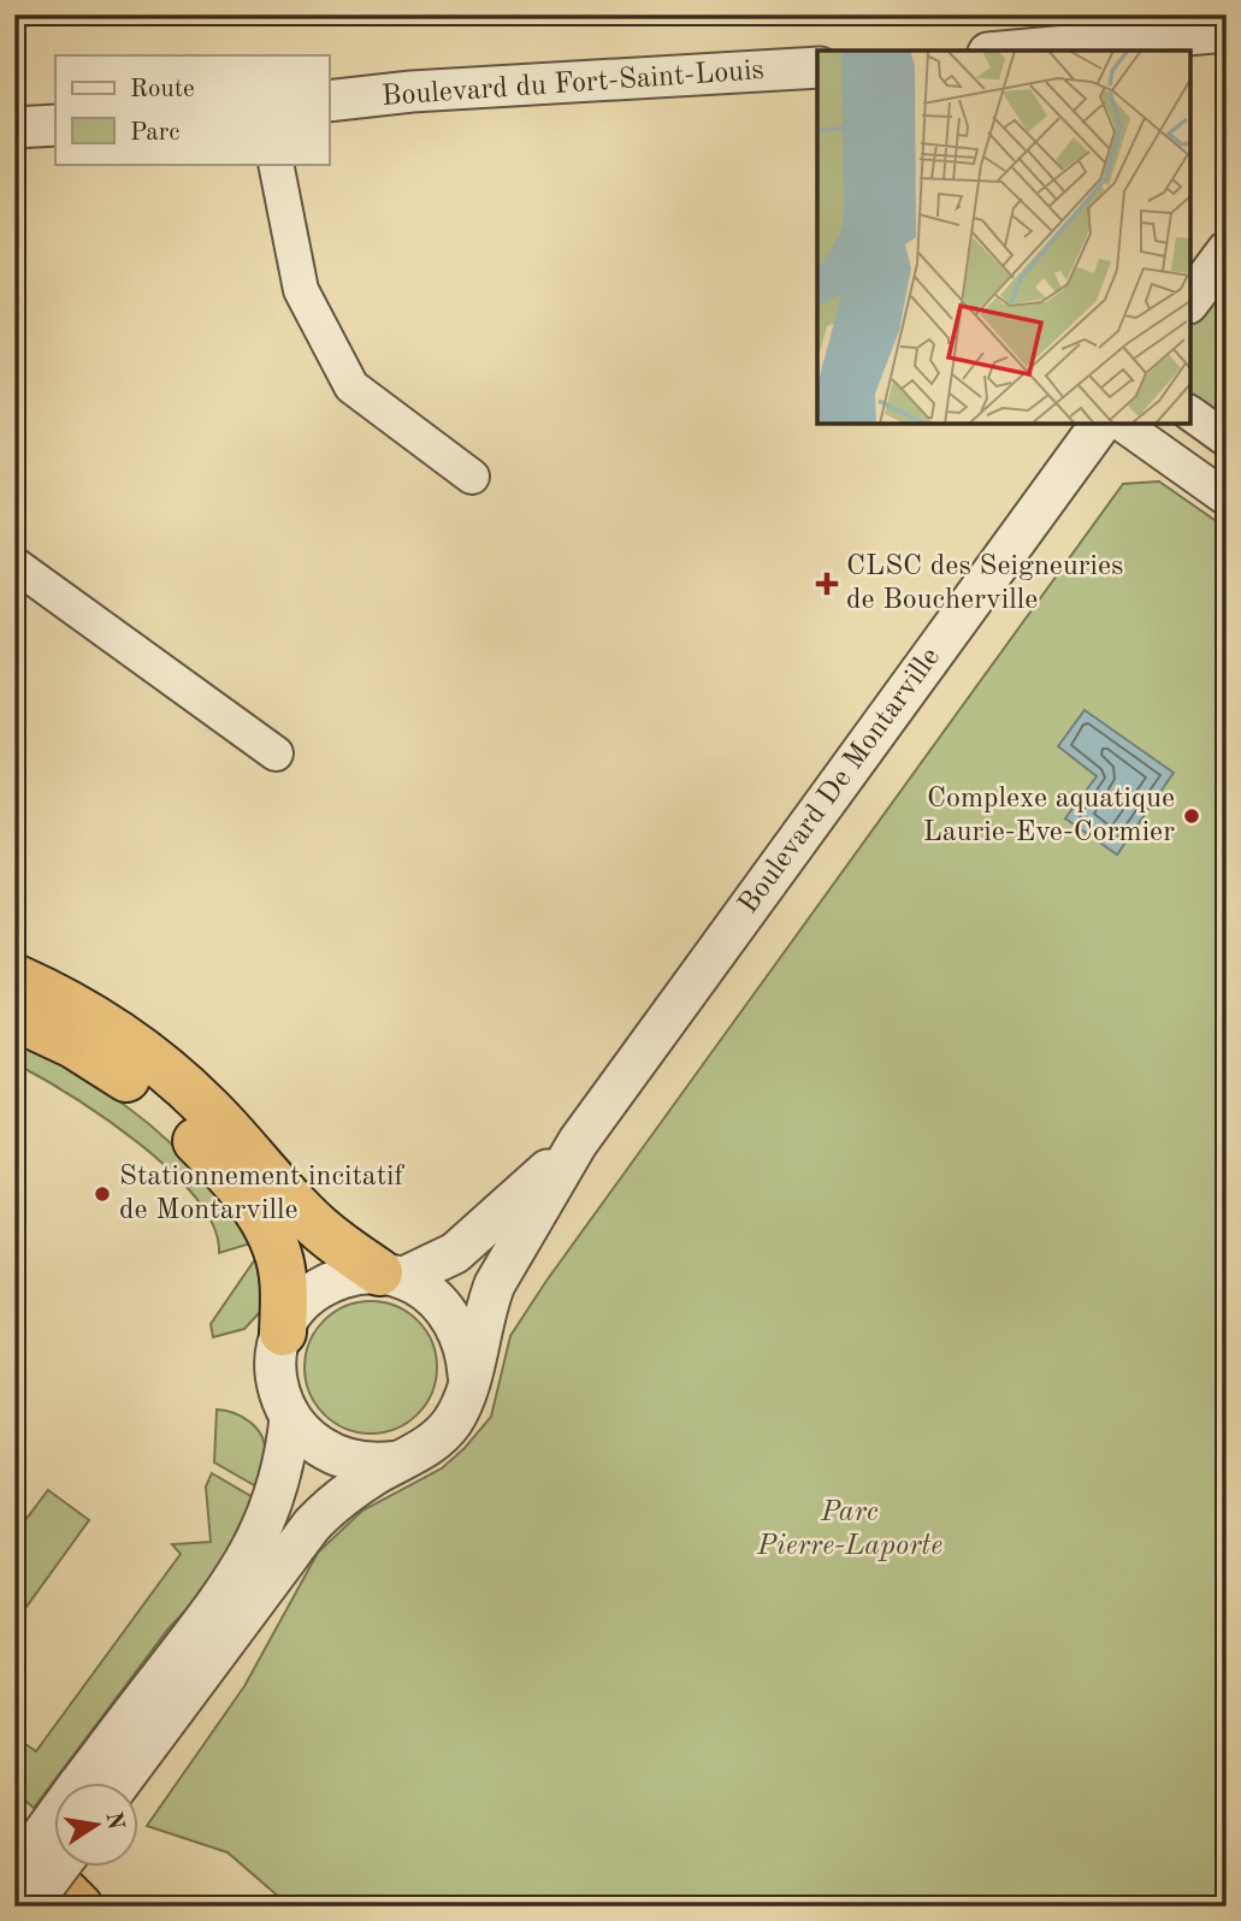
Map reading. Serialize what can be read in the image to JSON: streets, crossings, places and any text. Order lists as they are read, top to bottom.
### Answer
{
  "streets": {
    "street": ["Boulevard du Fort-Saint-Louis", "Boulevard De Montarville"]
  },
  "parks": ["Parc Pierre-Laporte"],
  "places": {
    "health": ["CLSC des Seigneuries de Boucherville"],
    "other": ["Complexe aquatique Laurie-Eve-Cormier", "Stationnement incitatif de Montarville"]
  },
  "legend": ["Route", "Parc"],
  "north": "right"
}
